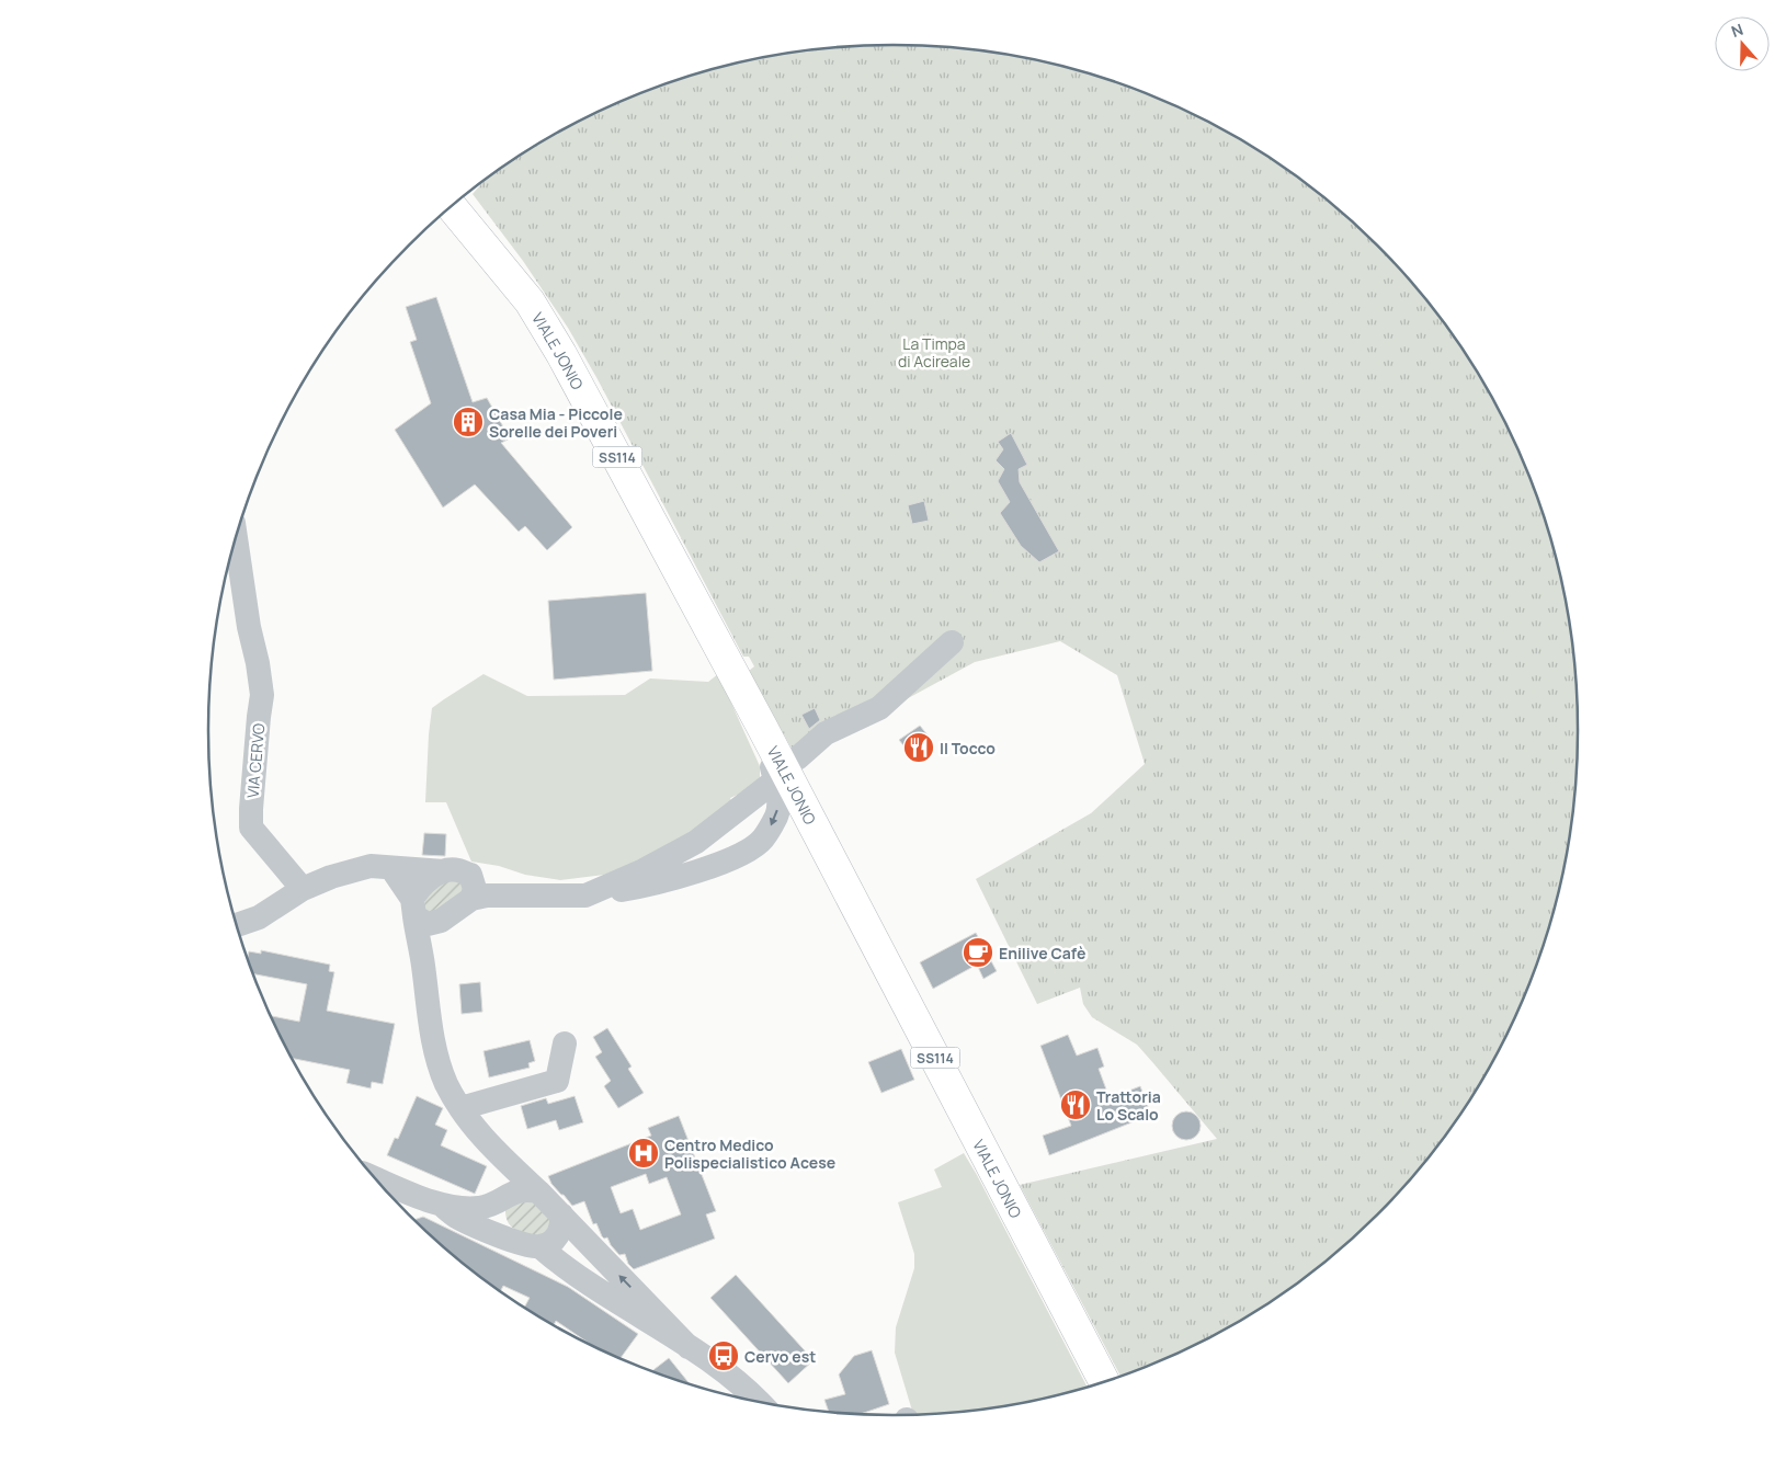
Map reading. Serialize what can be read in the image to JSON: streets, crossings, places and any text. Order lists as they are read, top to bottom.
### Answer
{
  "streets": {
    "main road": ["VIALE JONIO", "SS114"],
    "street": ["VIA CERVO"]
  },
  "parks": ["La Timpa di Acireale"],
  "places": {
    "building": ["Casa Mia - Piccole Sorelle dei Poveri"],
    "restaurant": ["Il Tocco", "Trattoria Lo Scalo"],
    "cafe": ["Enilive Cafè"],
    "hospital": ["Centro Medico Polispecialistico Acese"],
    "bus stop": ["Cervo est"]
  },
  "north": "top"
}
